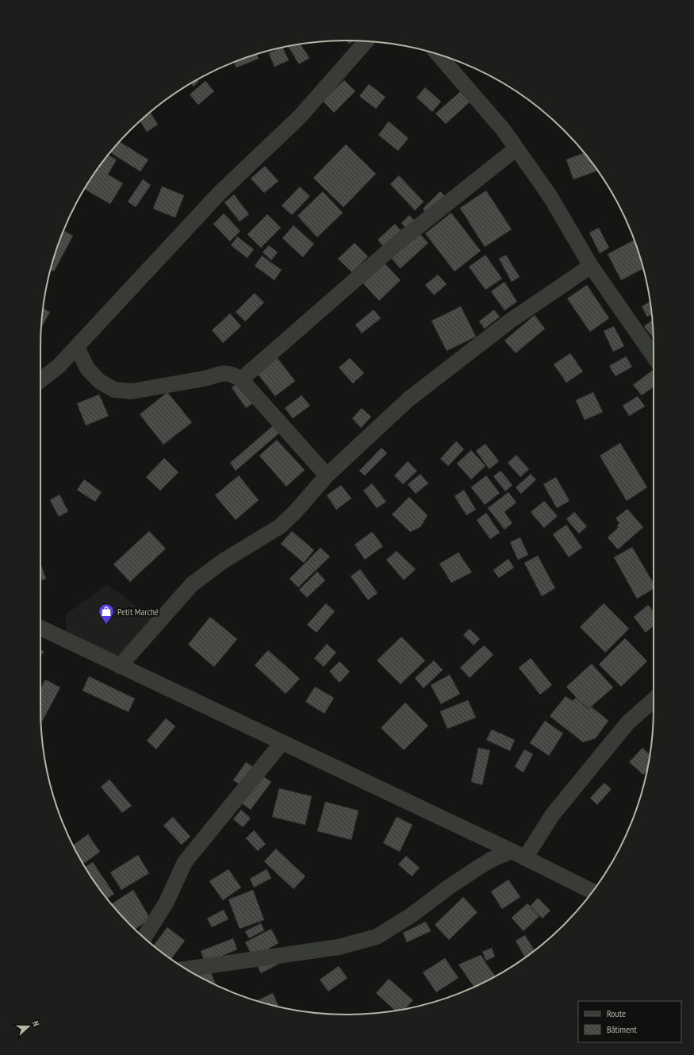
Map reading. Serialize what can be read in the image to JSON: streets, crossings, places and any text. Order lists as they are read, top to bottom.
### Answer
{
  "places": {
    "shop": ["Petit Marché"]
  },
  "legend": ["Route", "Bâtiment"],
  "north": "right"
}
